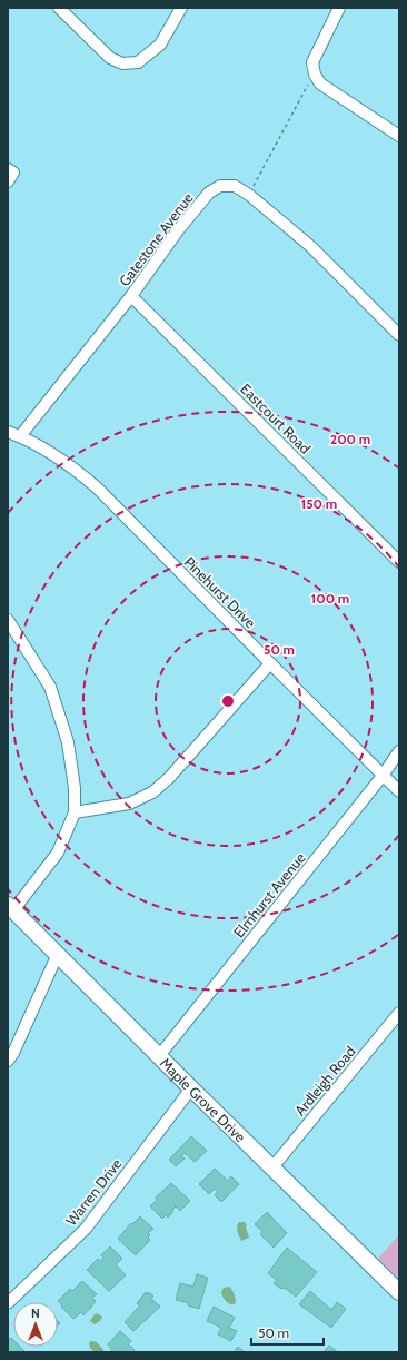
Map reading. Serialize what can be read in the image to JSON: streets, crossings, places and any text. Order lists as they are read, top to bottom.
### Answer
{
  "streets": {
    "street": [
      "Gatestone Avenue",
      "Eastcourt Road",
      "Pinehurst Drive",
      "Elmhurst Avenue",
      "Ardleigh Road",
      "Maple Grove Drive",
      "Warren Drive"
    ]
  },
  "crossings": [
    ["Gatestone Avenue", "Eastcourt Road"],
    ["Gatestone Avenue", "Pinehurst Drive"],
    ["Pinehurst Drive", "Elmhurst Avenue"],
    ["Elmhurst Avenue", "Maple Grove Drive"],
    ["Ardleigh Road", "Maple Grove Drive"],
    ["Maple Grove Drive", "Warren Drive"]
  ],
  "scale_bar": "50 m",
  "north": "top",
  "rings": [
    "200 m",
    "150 m",
    "100 m",
    "50 m"
  ]
}
